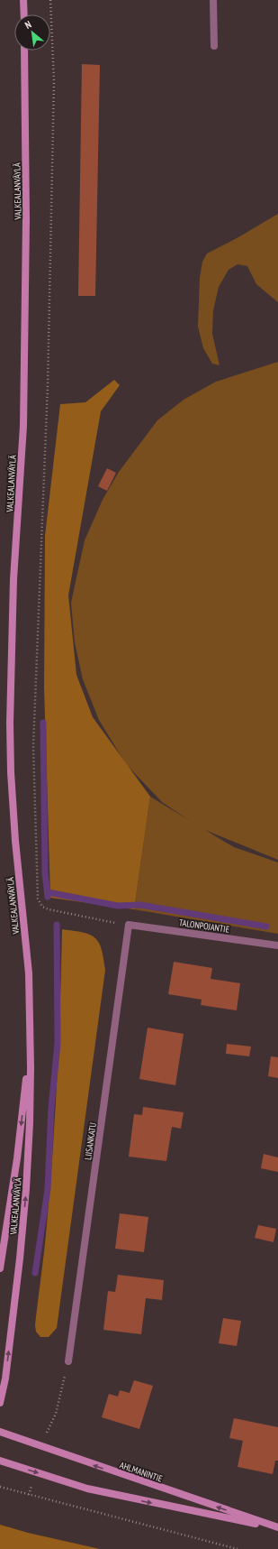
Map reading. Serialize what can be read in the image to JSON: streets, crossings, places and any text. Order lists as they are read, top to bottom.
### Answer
{
  "streets": {
    "main road": ["VALKEALANVÄYLÄ", "AHLMANINTIE"],
    "street": ["TALONPOJANTIE", "LIISANKATU"]
  },
  "crossings": [
    ["TALONPOJANTIE", "LIISANKATU"]
  ],
  "north": "top left"
}
